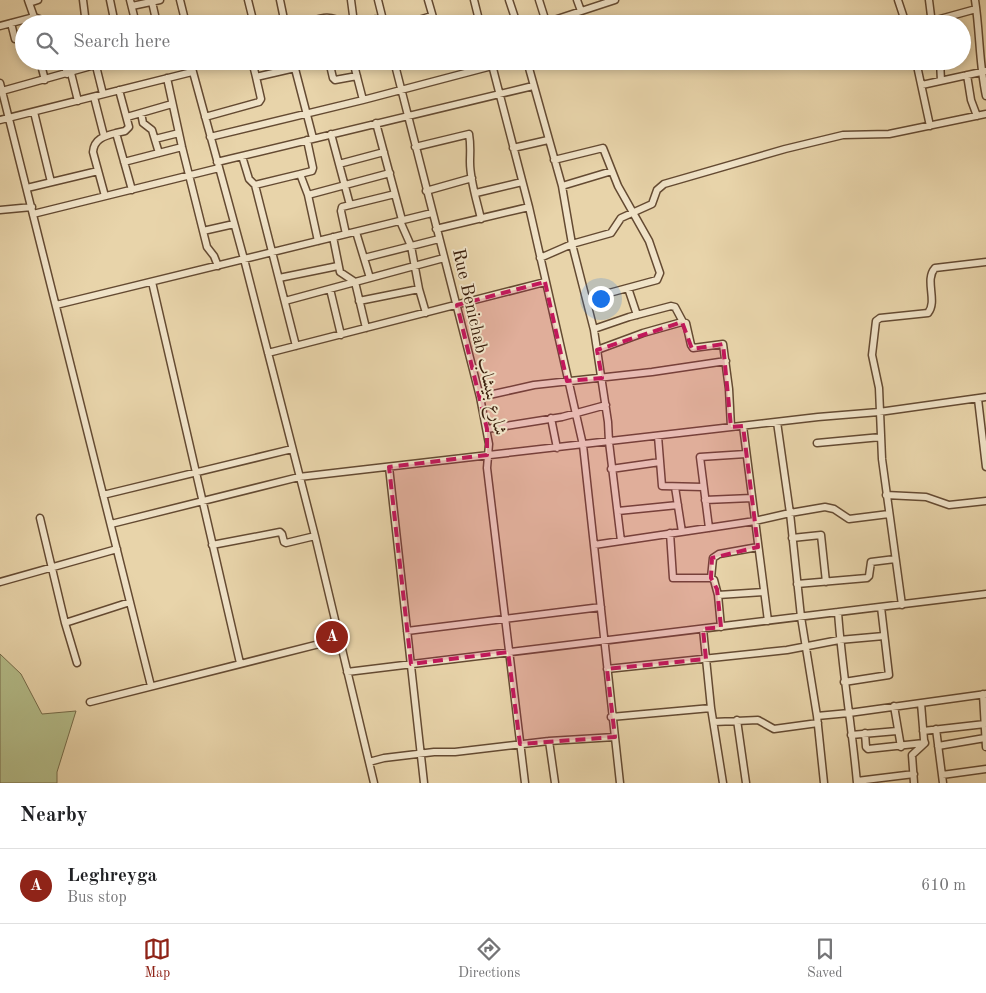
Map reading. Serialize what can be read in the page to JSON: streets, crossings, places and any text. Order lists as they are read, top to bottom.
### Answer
{
  "streets": {
    "street": ["Rue Benichab شارع بنيشاب"]
  },
  "page": {
    "search": "Search here",
    "pins": "A",
    "heading": "Nearby",
    "list": [
      {
        "mark": "A",
        "name": "Leghreyga",
        "note": "Bus stop",
        "value": "610 m"
      }
    ],
    "nav": ["Map", "Directions", "Saved"]
  }
}
